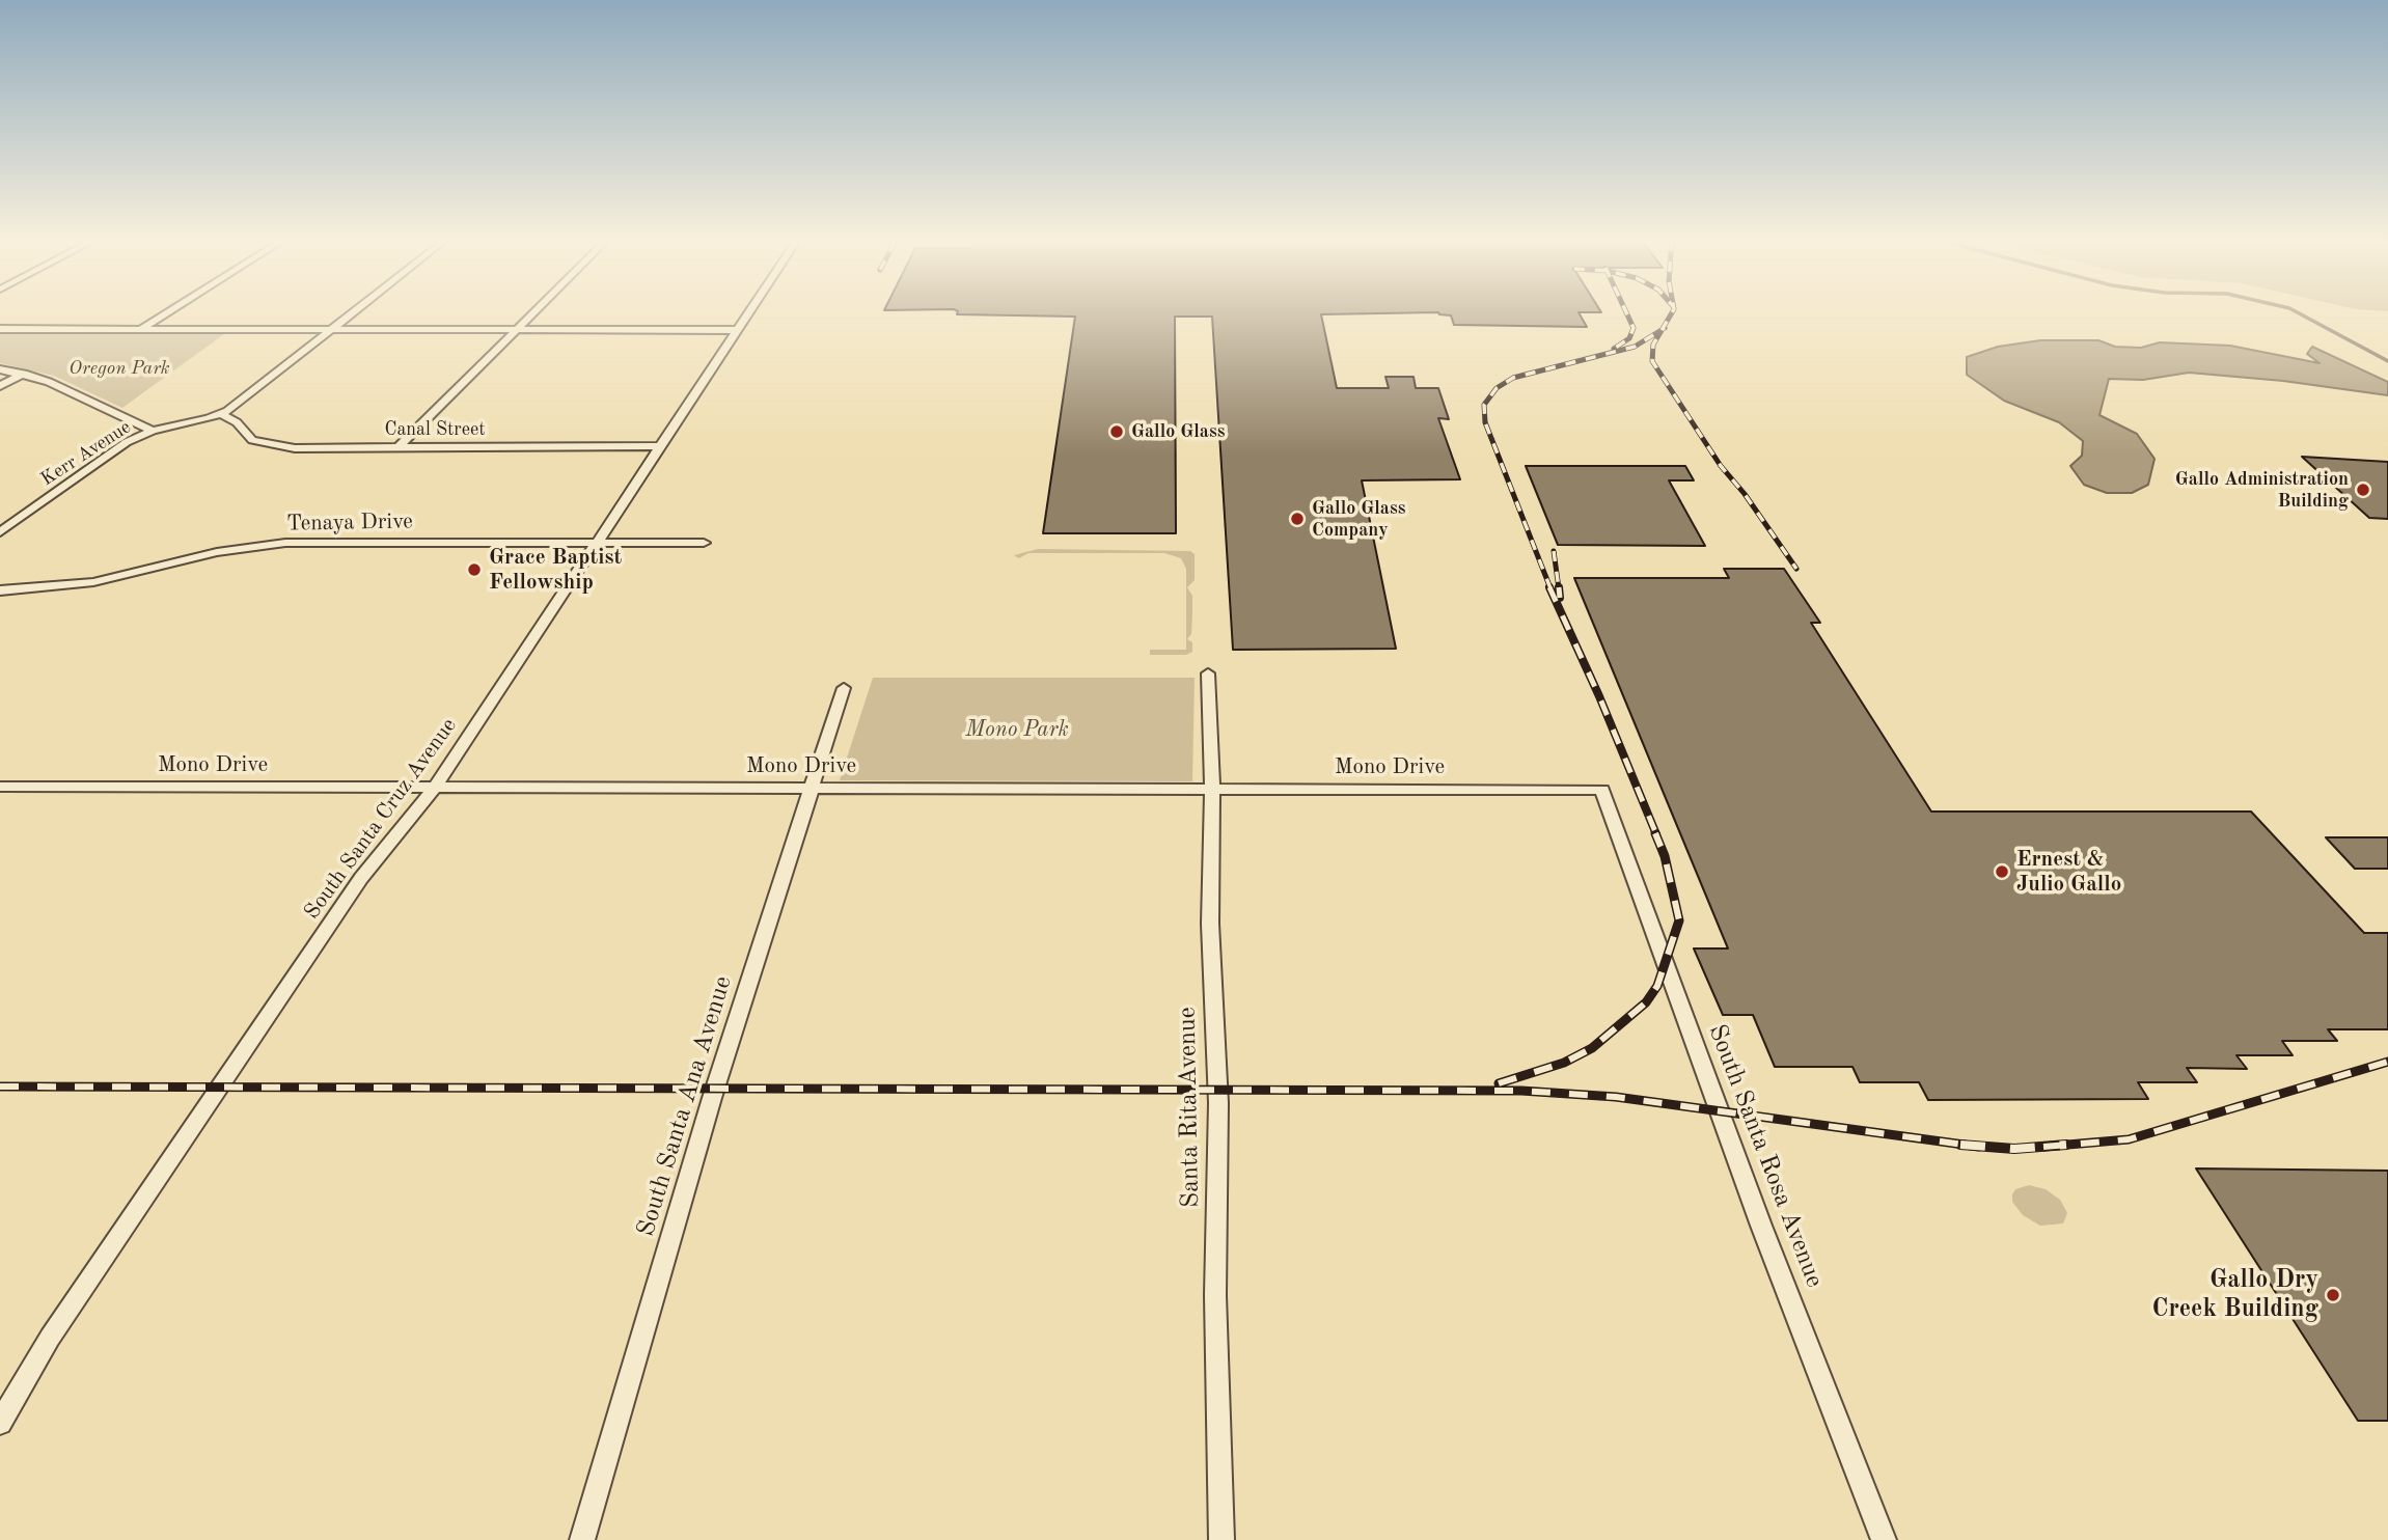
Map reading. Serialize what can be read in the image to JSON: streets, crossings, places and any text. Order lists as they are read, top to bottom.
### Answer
{
  "streets": {
    "street": [
      "Canal Street",
      "Kerr Avenue",
      "Tenaya Drive",
      "Mono Drive",
      "South Santa Cruz Avenue",
      "South Santa Ana Avenue",
      "Santa Rita Avenue",
      "South Santa Rosa Avenue"
    ]
  },
  "crossings": [
    ["Canal Street", "Kerr Avenue"],
    ["Canal Street", "South Santa Cruz Avenue"],
    ["Tenaya Drive", "South Santa Cruz Avenue"],
    ["Mono Drive", "South Santa Cruz Avenue"],
    ["Mono Drive", "South Santa Ana Avenue"],
    ["Mono Drive", "Santa Rita Avenue"],
    ["Mono Drive", "South Santa Rosa Avenue"]
  ],
  "parks": ["Oregon Park", "Mono Park"],
  "places": [
    "Gallo Glass",
    "Gallo Administration Building",
    "Gallo Glass Company",
    "Grace Baptist Fellowship",
    "Ernest & Julio Gallo",
    "Gallo Dry Creek Building"
  ]
}
